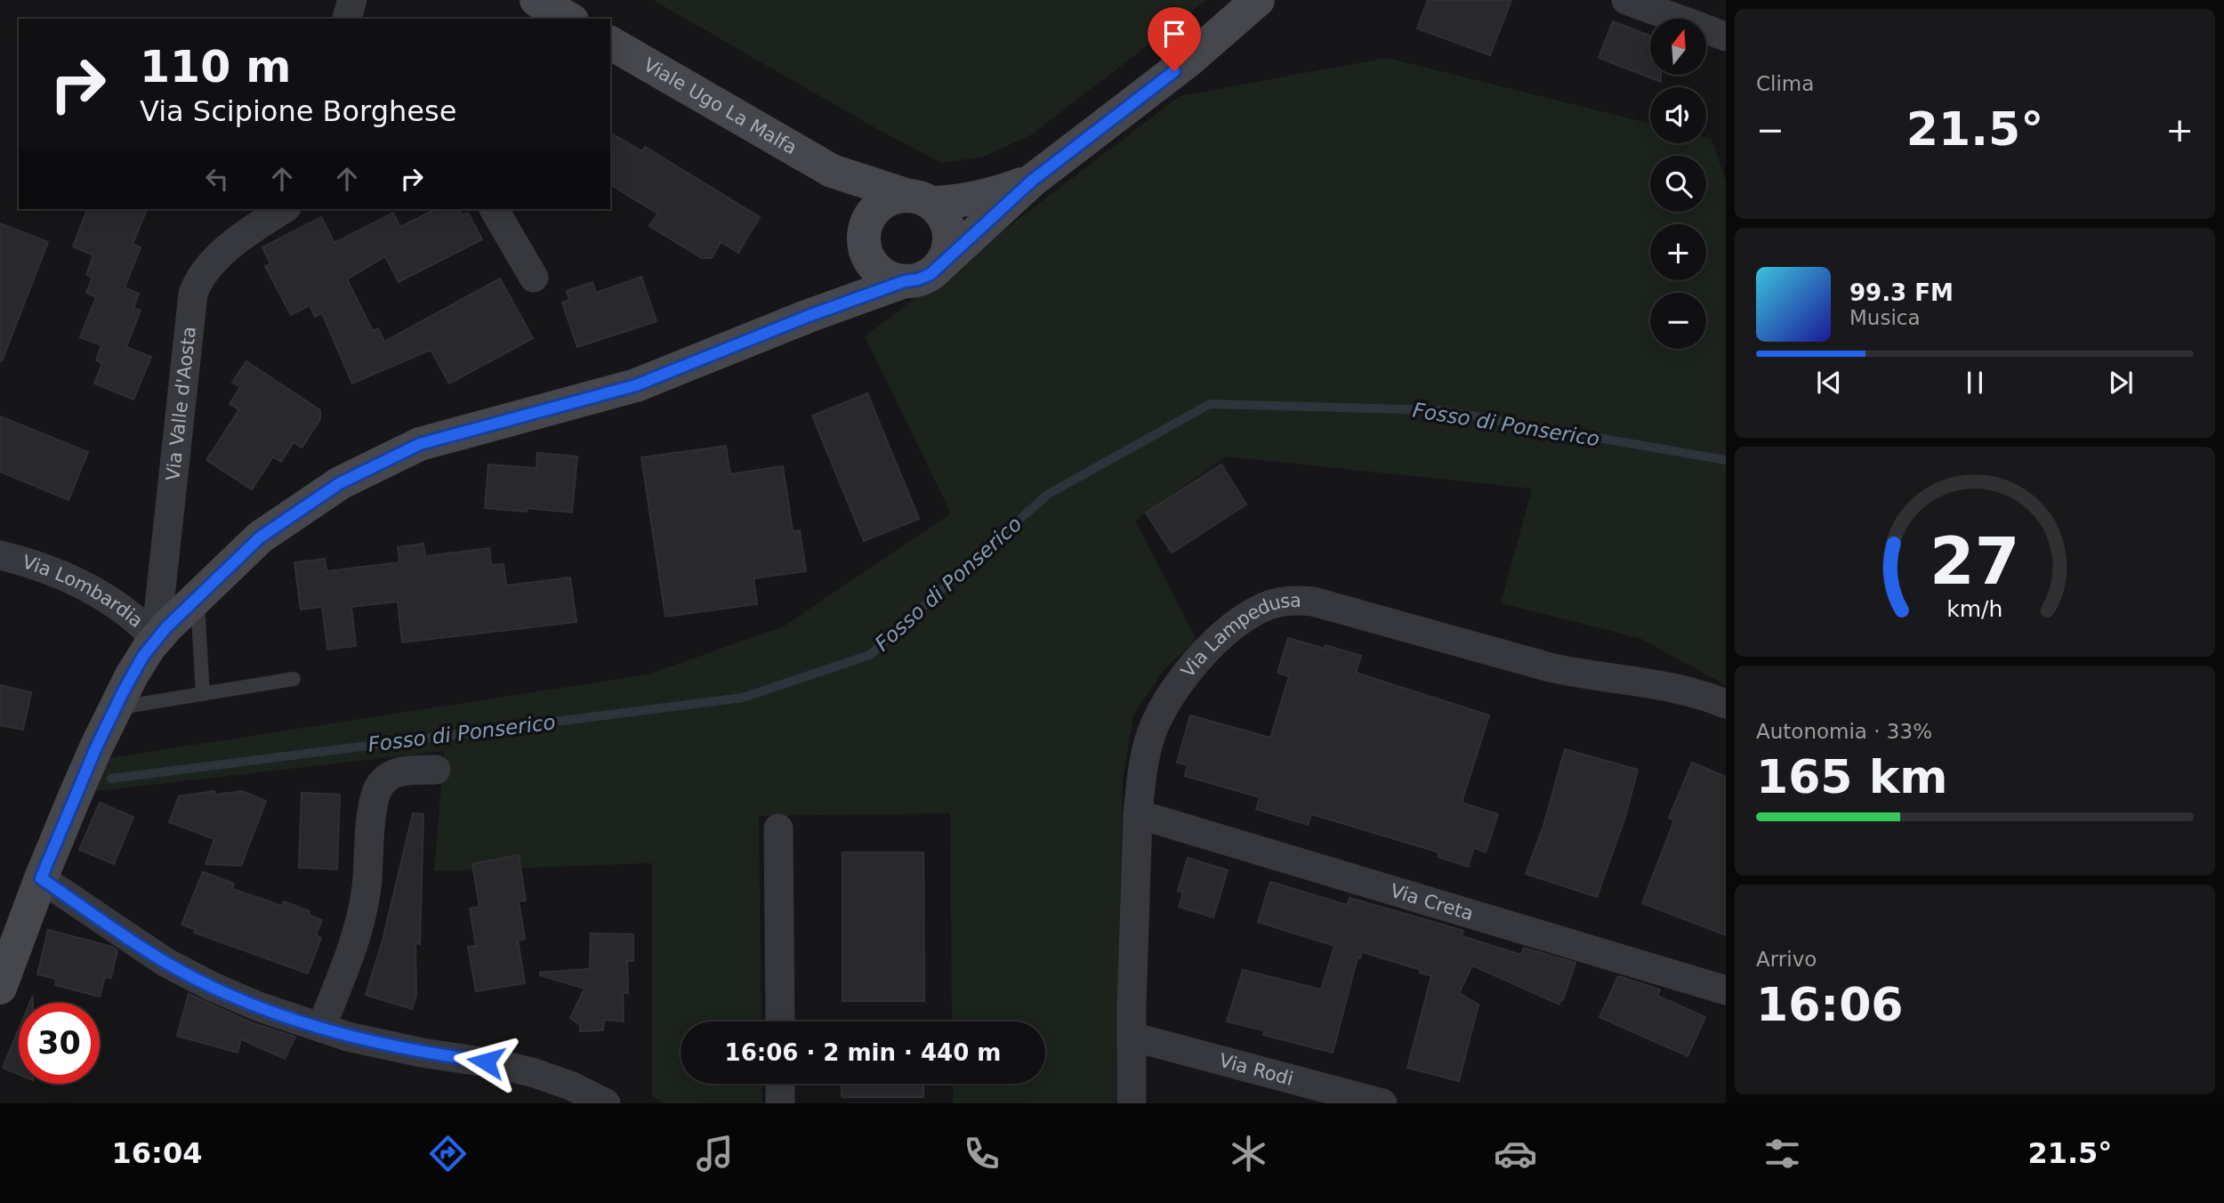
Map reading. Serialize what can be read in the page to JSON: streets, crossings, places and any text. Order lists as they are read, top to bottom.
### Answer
{
  "streets": {
    "main road": ["Viale Ugo La Malfa"],
    "street": [
      "Via Valle d'Aosta",
      "Via Lombardia",
      "Via Lampedusa",
      "Via Creta",
      "Via Rodi"
    ]
  },
  "crossings": [
    ["Via Valle d'Aosta", "Via Lombardia"],
    ["Via Lampedusa", "Via Creta"],
    ["Via Lampedusa", "Via Rodi"]
  ],
  "water": ["Fosso di Ponserico"],
  "north": "top",
  "page": {
    "tile": [
      "Clima",
      ["Autonomia · 33%", "165 km"],
      ["Arrivo", "16:06"]
    ],
    "map_buttons": ["+", "−"],
    "turn": ["110 m", "Via Scipione Borghese"],
    "heat": ["−", "21.5°", "+"],
    "song": ["99.3 FM", "Musica"],
    "limit": "30",
    "trip": "16:06 · 2 min · 440 m",
    "tabs": ["16:04", "21.5°"],
    "gauge": ["27", "km/h"]
  }
}
